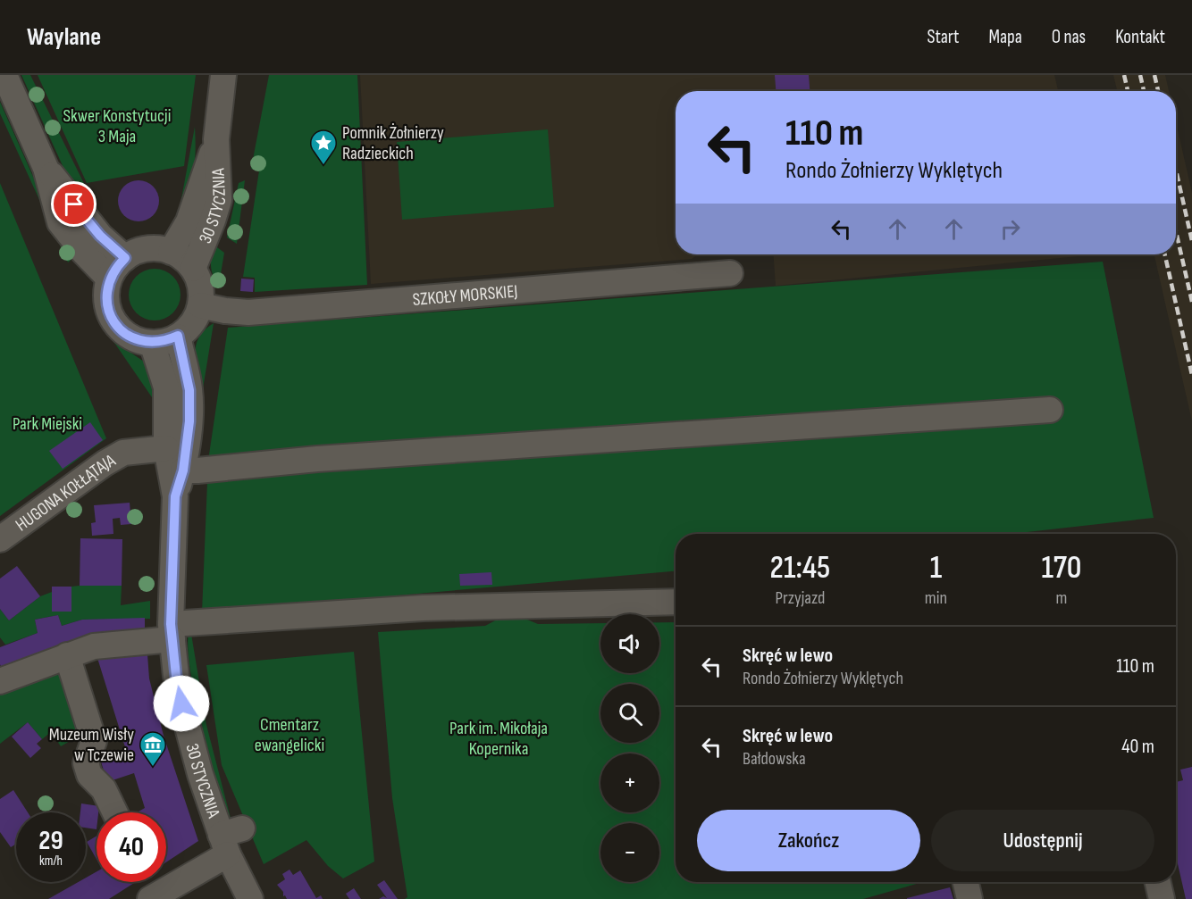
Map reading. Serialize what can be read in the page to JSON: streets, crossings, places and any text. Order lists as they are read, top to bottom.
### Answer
{
  "streets": {
    "street": ["30 STYCZNIA", "SZKOŁY MORSKIEJ", "HUGONA KOŁŁĄTAJA"]
  },
  "crossings": [
    ["30 STYCZNIA", "SZKOŁY MORSKIEJ"],
    ["30 STYCZNIA", "HUGONA KOŁŁĄTAJA"]
  ],
  "parks": [
    "Skwer Konstytucji 3 Maja",
    "Park Miejski",
    "Cmentarz ewangelicki",
    "Park im. Mikołaja Kopernika"
  ],
  "places": {
    "place": ["Pomnik Żołnierzy Radzieckich"],
    "museum": ["Muzeum Wisły w Tczewie"]
  },
  "page": {
    "header": "Waylane",
    "nav": [
      "Start",
      "Mapa",
      "O nas",
      "Kontakt"
    ],
    "turn": ["110 m", "Rondo Żołnierzy Wyklętych"],
    "eta": [
      "21:45",
      "Przyjazd",
      "1",
      "min",
      "170",
      "m"
    ],
    "map_buttons": ["+", "−"],
    "list": [
      {
        "name": "Skręć w lewo",
        "note": "Rondo Żołnierzy Wyklętych",
        "value": "110 m"
      },
      {
        "name": "Skręć w lewo",
        "note": "Bałdowska",
        "value": "40 m"
      }
    ],
    "buttons": ["Zakończ", "Udostępnij"],
    "speed": "29 km/h",
    "limit": "40"
  }
}
